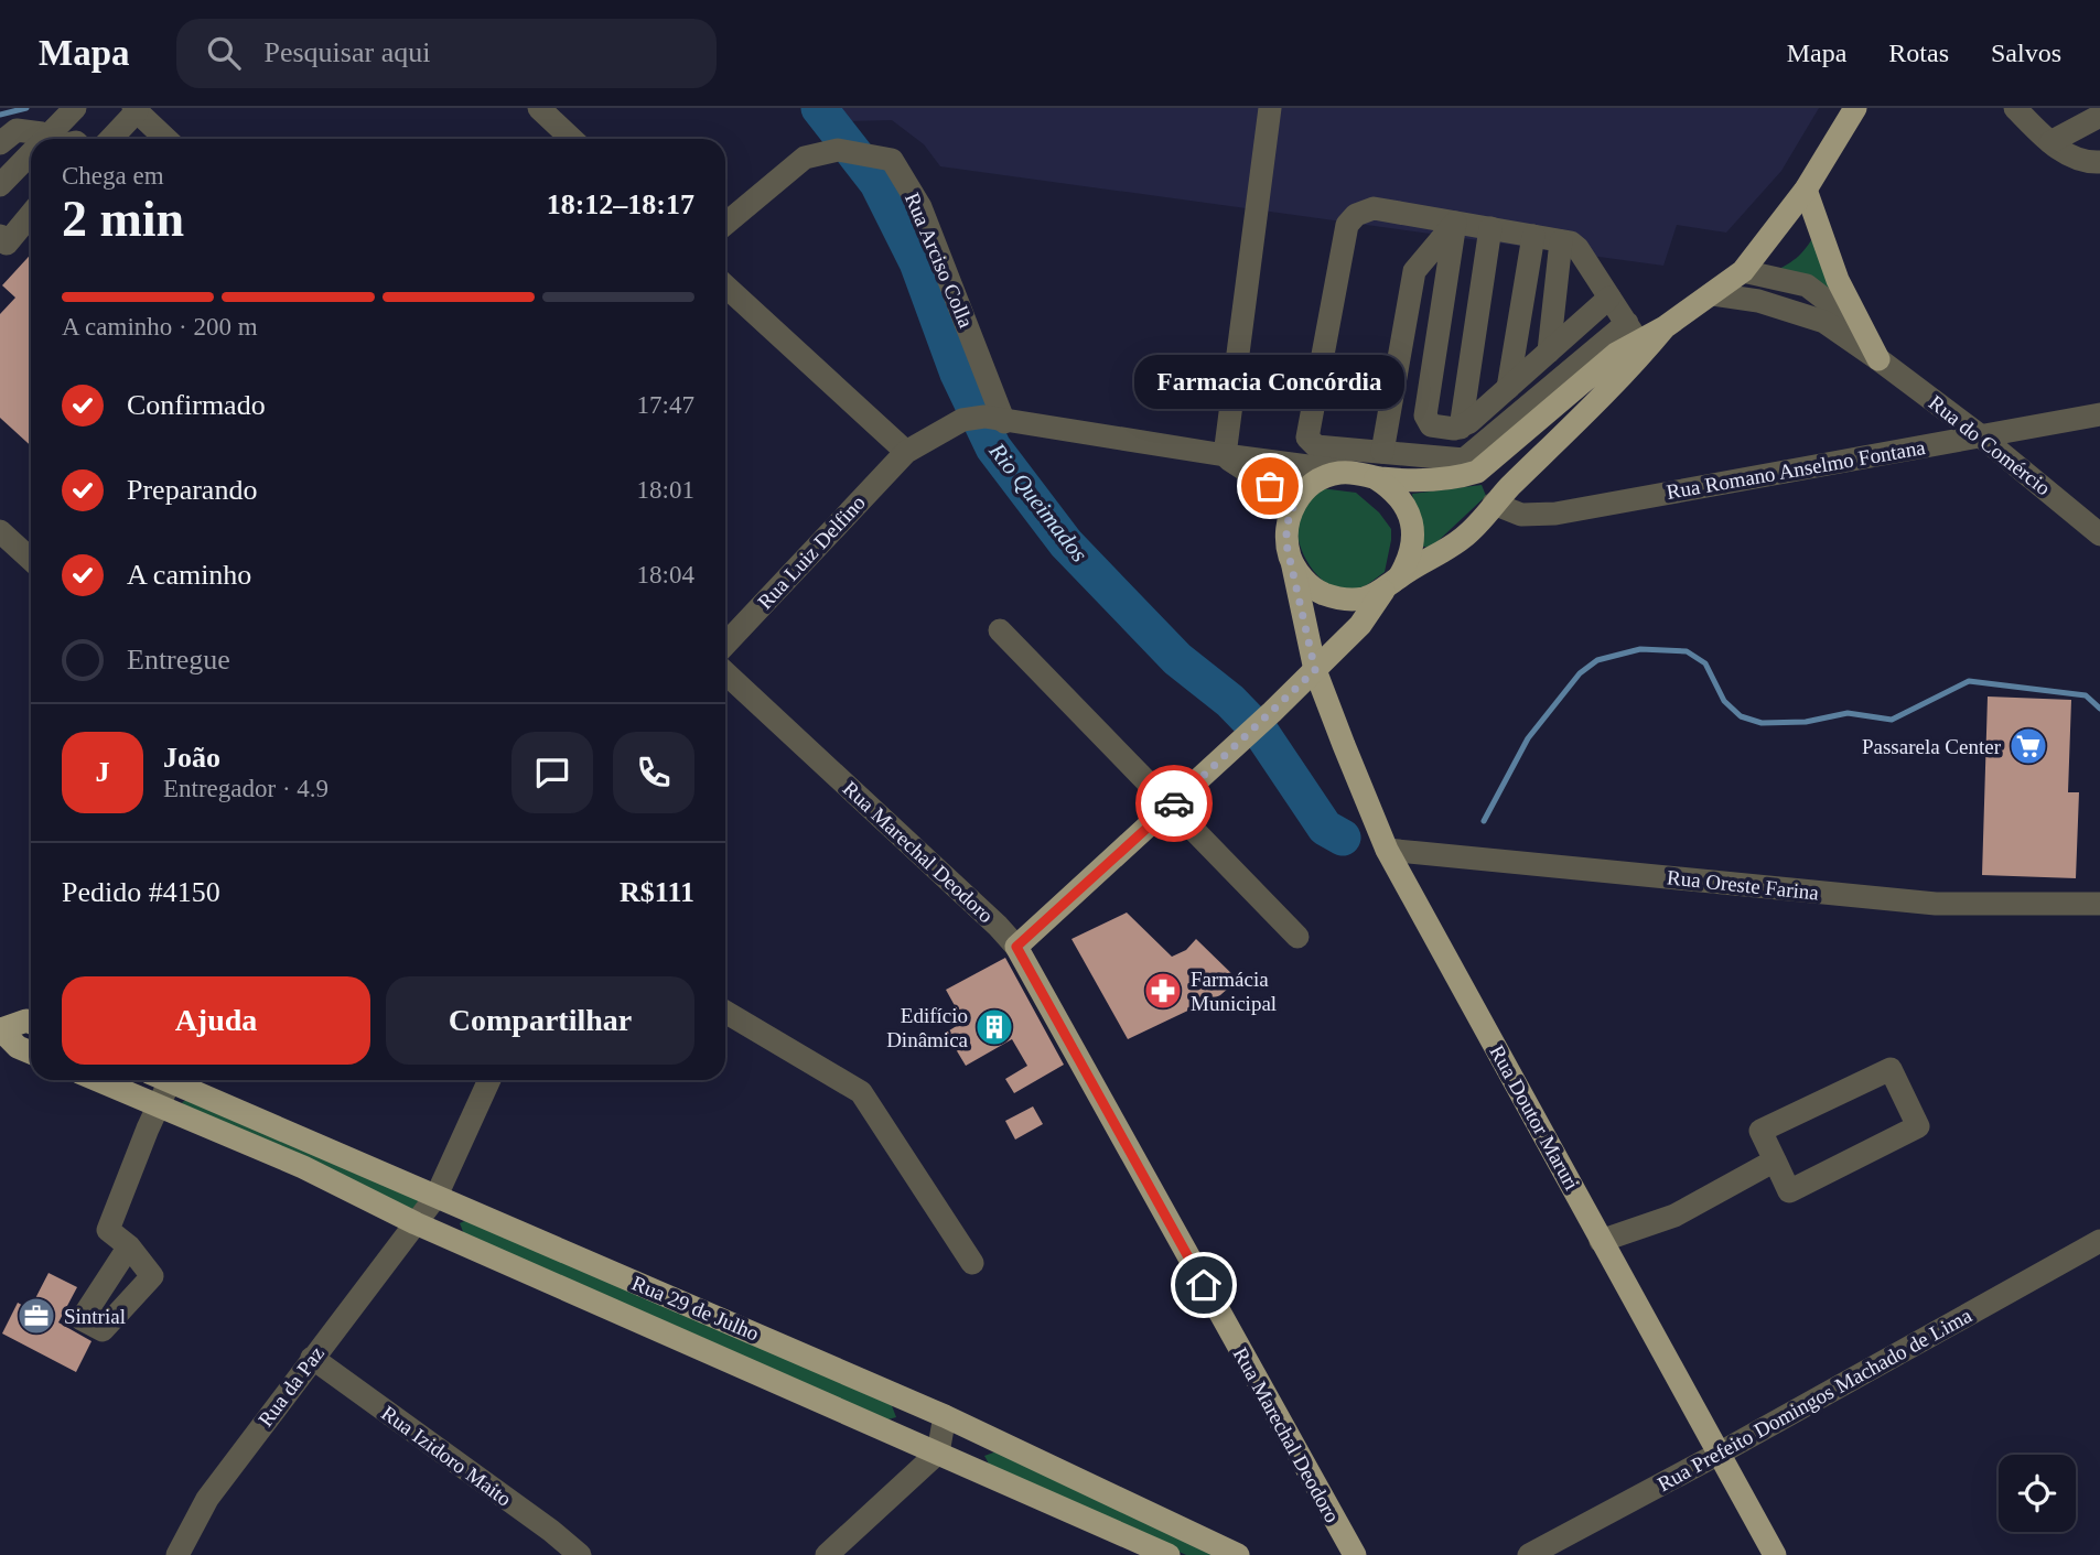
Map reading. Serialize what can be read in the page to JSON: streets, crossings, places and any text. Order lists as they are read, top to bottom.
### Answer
{
  "streets": {
    "main road": ["Rua Marechal Deodoro", "Rua Doutor Maruri", "Rua 29 de Julho"],
    "street": [
      "Rua Arciso Colla",
      "Rua do Comércio",
      "Rua Romano Anselmo Fontana",
      "Rua Luiz Delfino",
      "Rua Oreste Farina",
      "Rua da Paz",
      "Rua Prefeito Domingos Machado de Lima",
      "Rua Izidoro Maito"
    ]
  },
  "crossings": [
    ["Rua Arciso Colla", "Rua Luiz Delfino"],
    ["Rua do Comércio", "Rua Romano Anselmo Fontana"],
    ["Rua Oreste Farina", "Rua Doutor Maruri"],
    ["Rua Doutor Maruri", "Rua Prefeito Domingos Machado de Lima"],
    ["Rua 29 de Julho", "Rua da Paz"],
    ["Rua da Paz", "Rua Izidoro Maito"]
  ],
  "water": ["Rio Queimados"],
  "places": {
    "other": ["Farmacia Concórdia"],
    "supermarket": ["Passarela Center"],
    "pharmacy": ["Farmácia Municipal"],
    "building": ["Edifício Dinâmica"],
    "office": ["Sintrial"]
  },
  "page": {
    "header": "Mapa",
    "search": "Pesquisar aqui",
    "nav": ["Mapa", "Rotas", "Salvos"],
    "heading": ["2 min", "Chega em", "18:12–18:17"],
    "panel": [
      "João",
      "Entregador · 4.9",
      "Pedido #4150",
      "R$111"
    ],
    "bar": "A caminho · 200 m",
    "bubble": "Farmacia Concórdia",
    "list": [
      ["Confirmado", "17:47"],
      ["Preparando", "18:01"],
      ["A caminho", "18:04"],
      "Entregue"
    ],
    "round": "J",
    "buttons": ["Ajuda", "Compartilhar"]
  }
}
